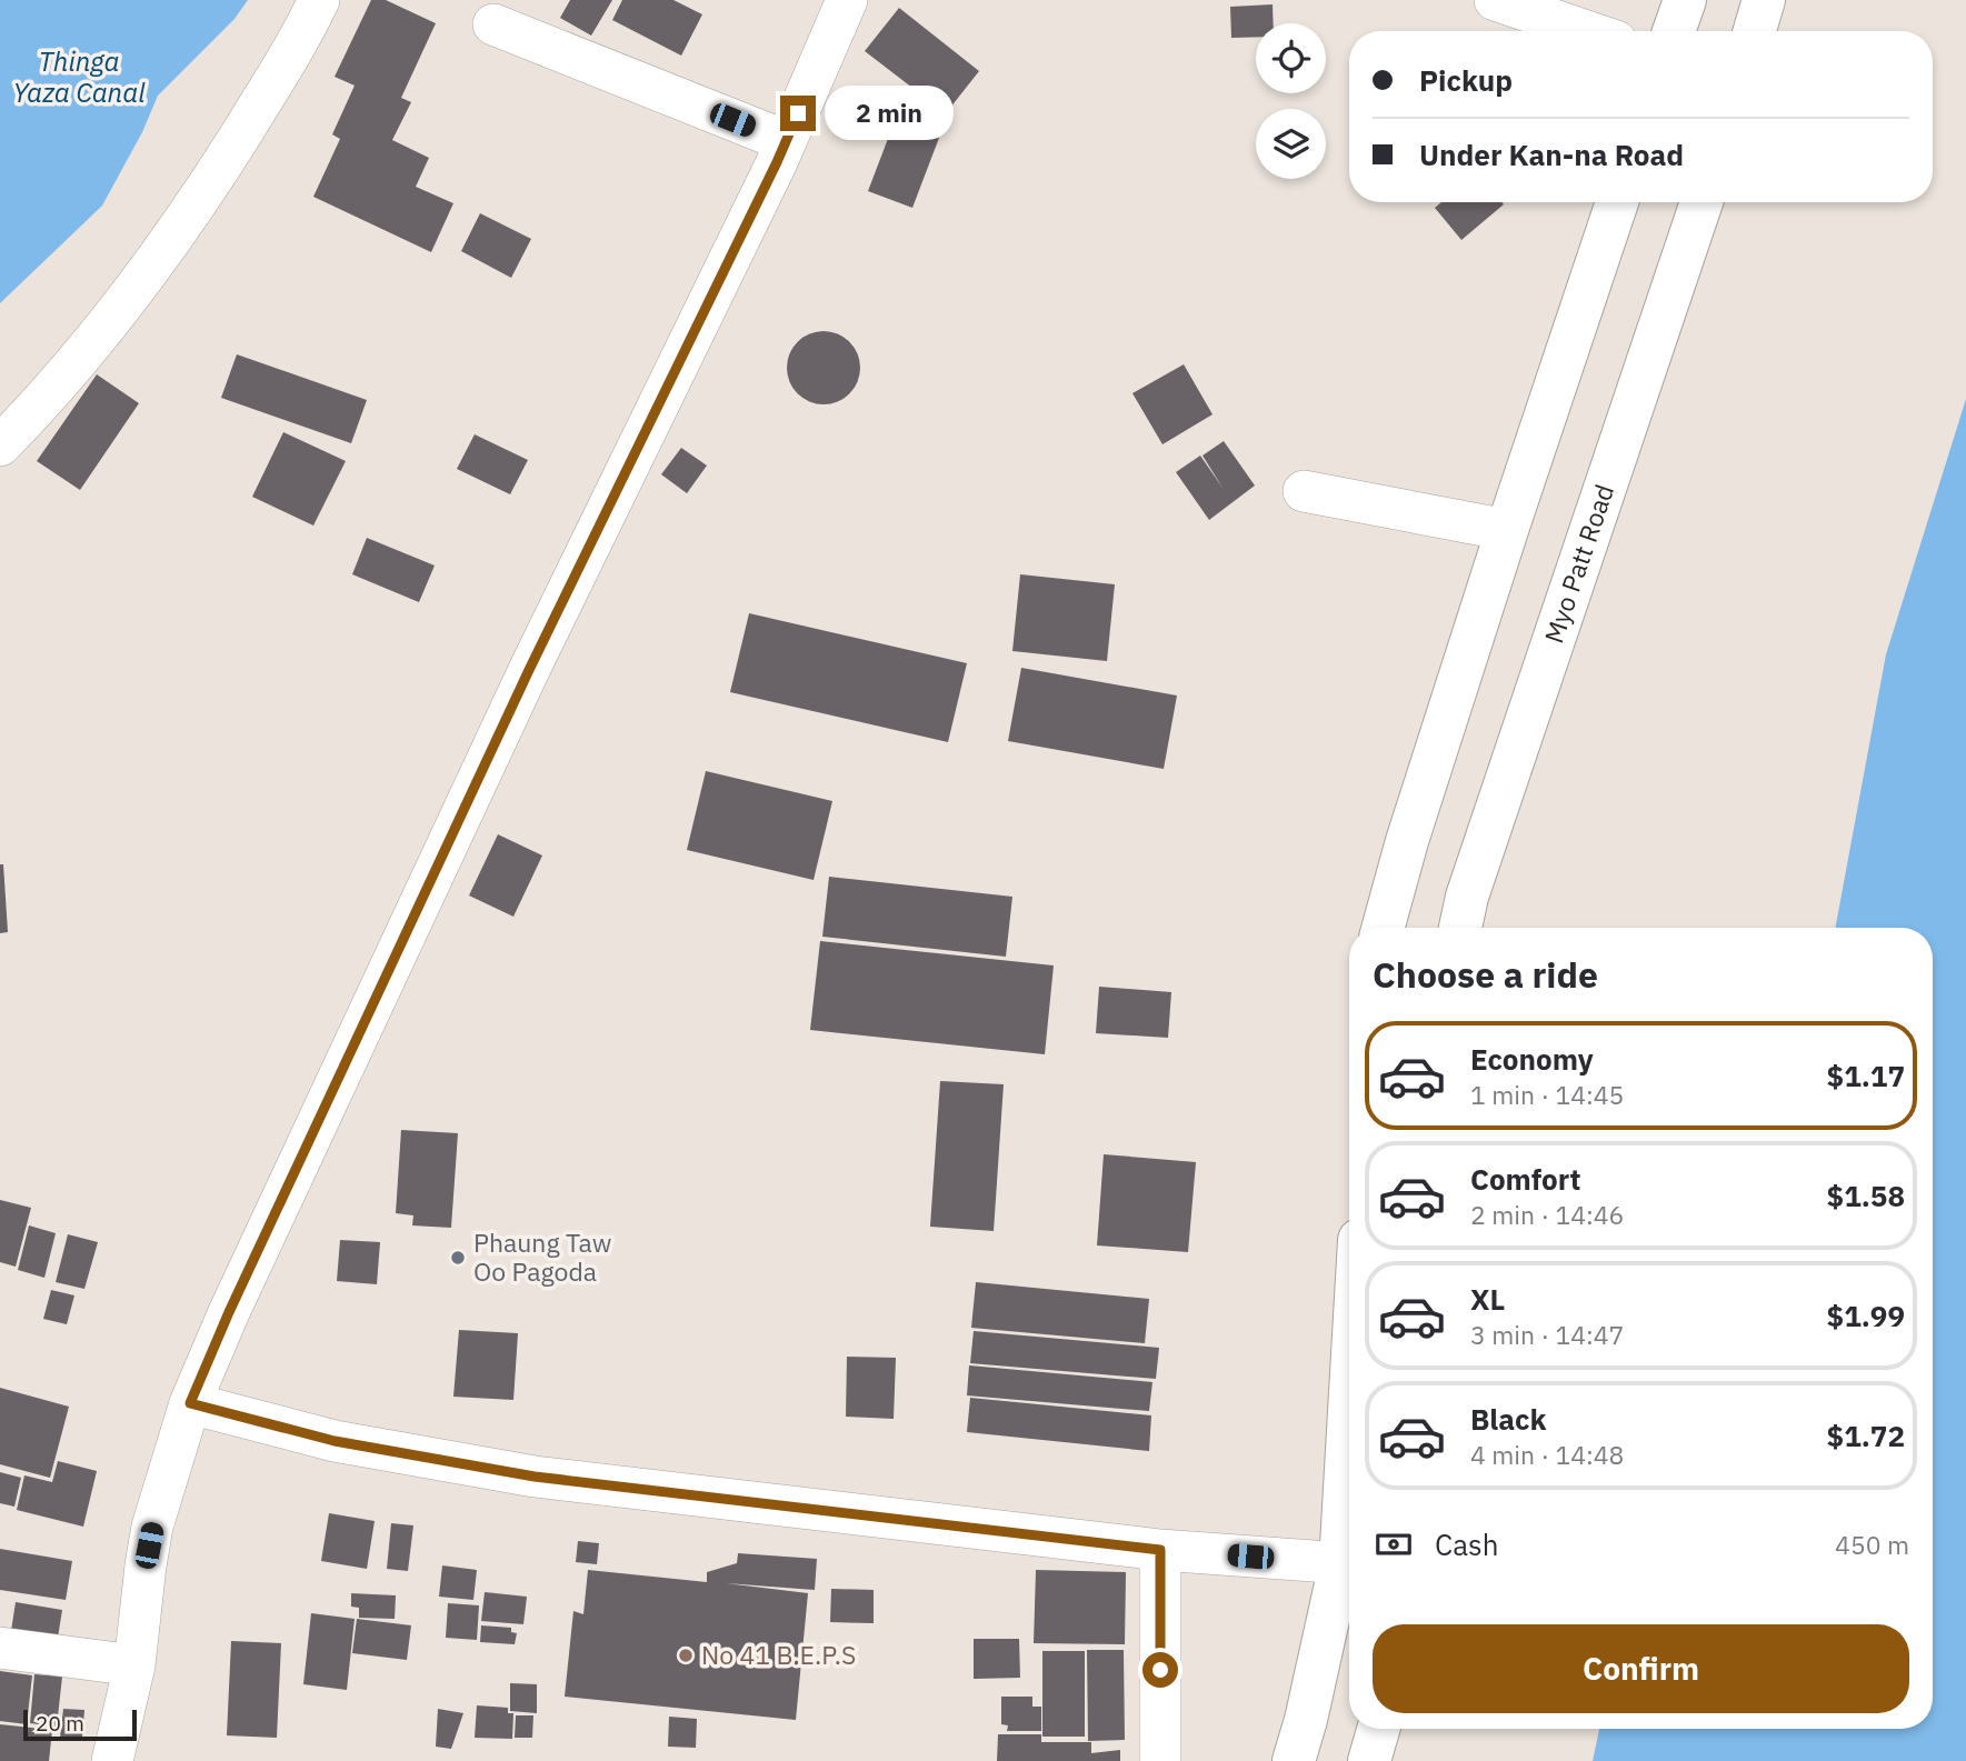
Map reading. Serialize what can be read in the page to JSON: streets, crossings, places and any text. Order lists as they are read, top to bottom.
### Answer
{
  "streets": {
    "main road": ["Myo Patt Road"]
  },
  "water": ["Thinga Yaza Canal"],
  "places": ["Phaung Taw Oo Pagoda", "No 41 B.E.P.S"],
  "scale_bar": "20 m",
  "page": {
    "banner": ["Pickup", "Under Kan-na Road"],
    "bubble": "2 min",
    "heading": "Choose a ride",
    "list": [
      {
        "name": "Economy",
        "note": "1 min · 14:45",
        "value": "$1.17"
      },
      {
        "name": "Comfort",
        "note": "2 min · 14:46",
        "value": "$1.58"
      },
      {
        "name": "XL",
        "note": "3 min · 14:47",
        "value": "$1.99"
      },
      {
        "name": "Black",
        "note": "4 min · 14:48",
        "value": "$1.72"
      }
    ],
    "pay": ["Cash", "450 m"],
    "buttons": "Confirm",
    "scale": "20 m"
  }
}
